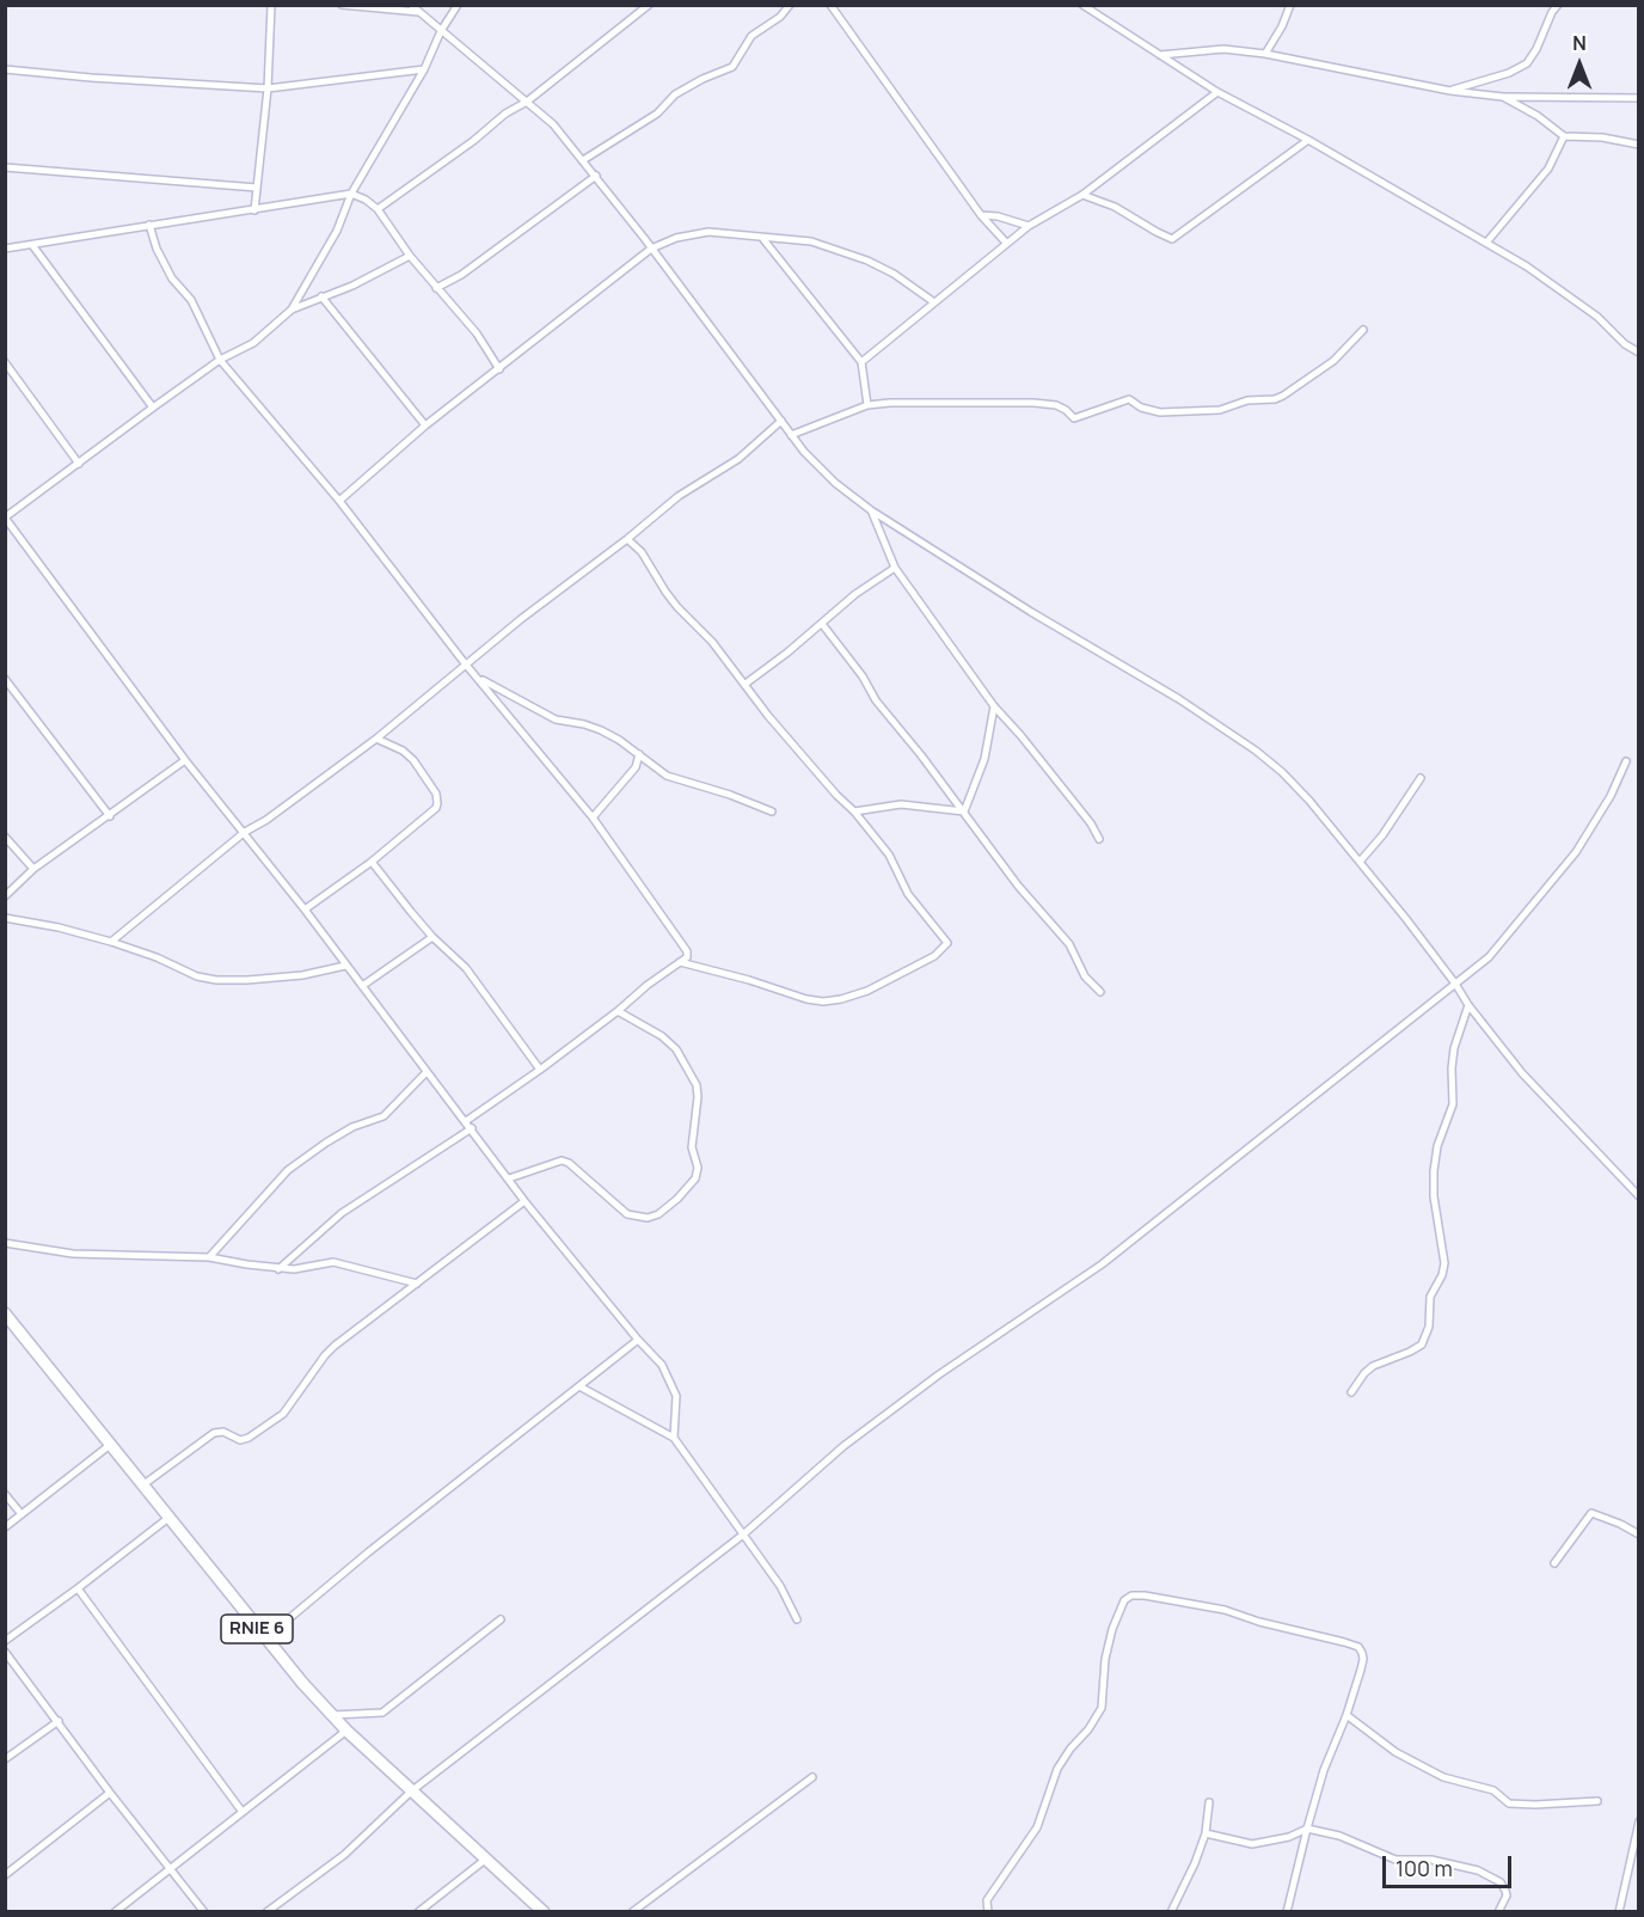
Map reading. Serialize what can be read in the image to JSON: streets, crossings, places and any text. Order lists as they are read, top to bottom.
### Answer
{
  "streets": {
    "main road": ["RNIE 6"]
  },
  "scale_bar": "100 m",
  "north": "top"
}
